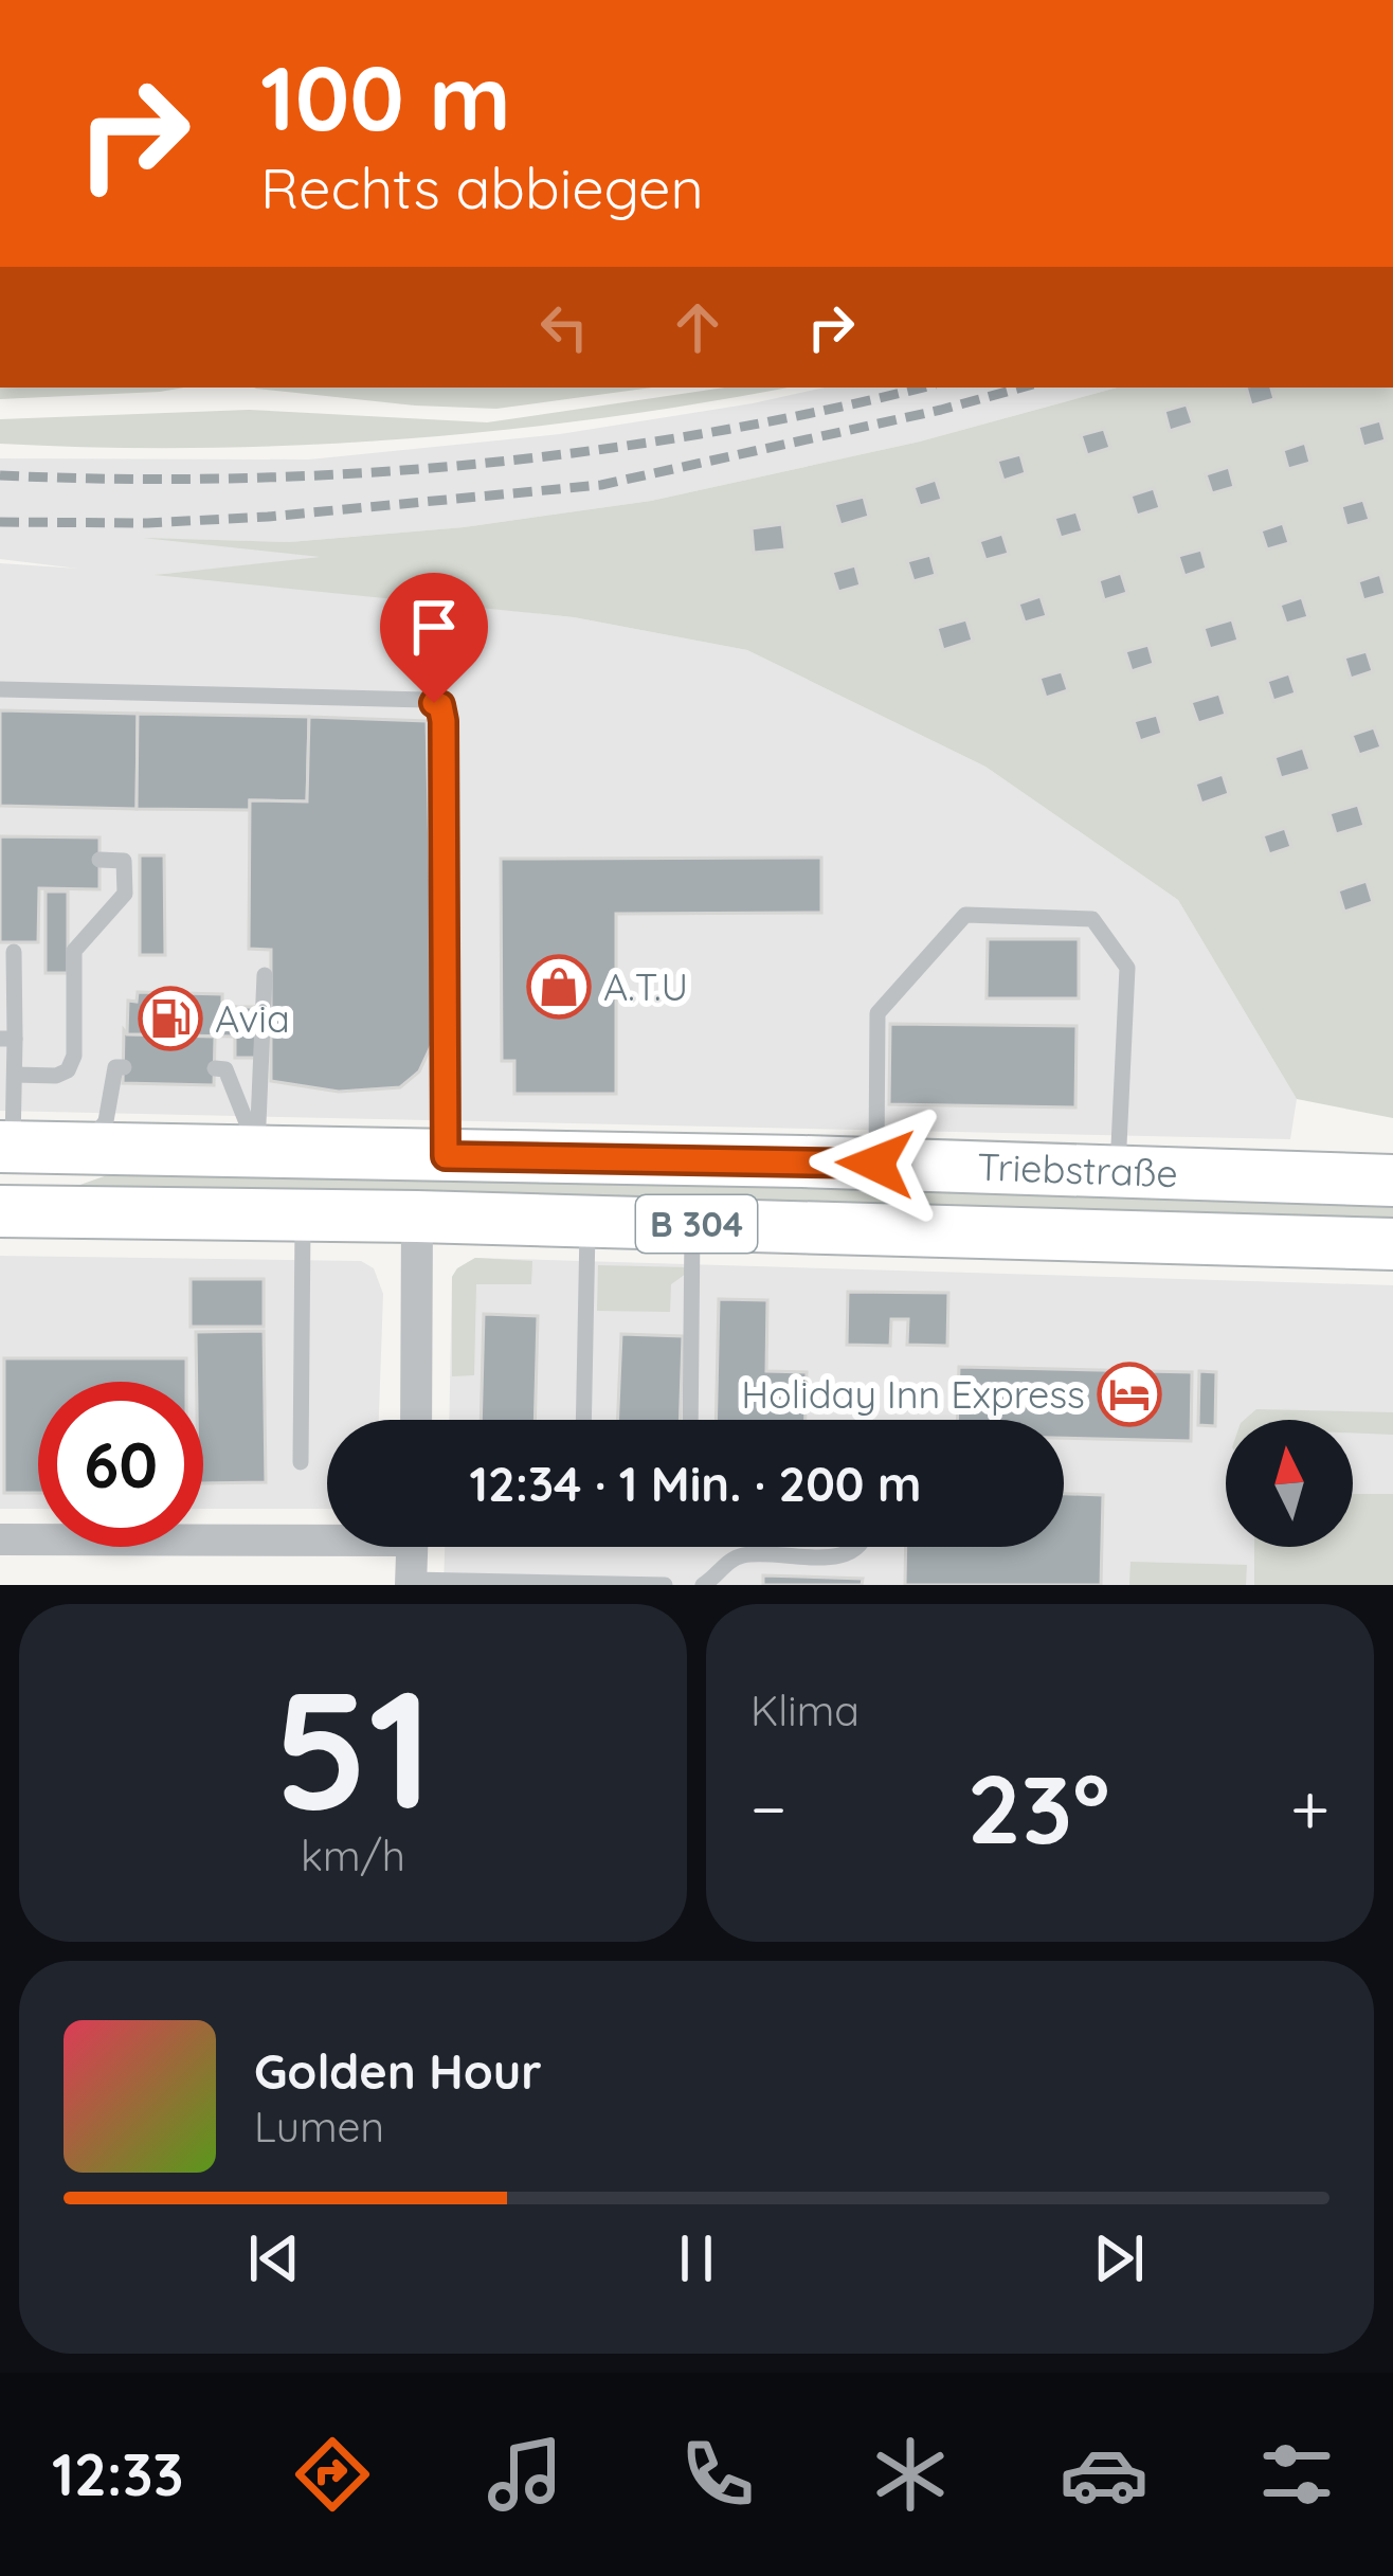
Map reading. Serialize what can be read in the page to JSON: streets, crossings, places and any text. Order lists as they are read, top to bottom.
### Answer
{
  "streets": {
    "main road": ["Triebstraße", "B 304"]
  },
  "places": {
    "shop": ["A.T.U"],
    "fuel station": ["Avia"],
    "hotel": ["Holiday Inn Express"]
  },
  "north": "top",
  "page": {
    "turn": ["100 m", "Rechts abbiegen"],
    "limit": "60",
    "trip": "12:34 · 1 Min. · 200 m",
    "tile": [
      ["51", "km/h"],
      "Klima"
    ],
    "heat": ["−", "23°", "+"],
    "song": ["Golden Hour", "Lumen"],
    "tabs": "12:33"
  }
}
